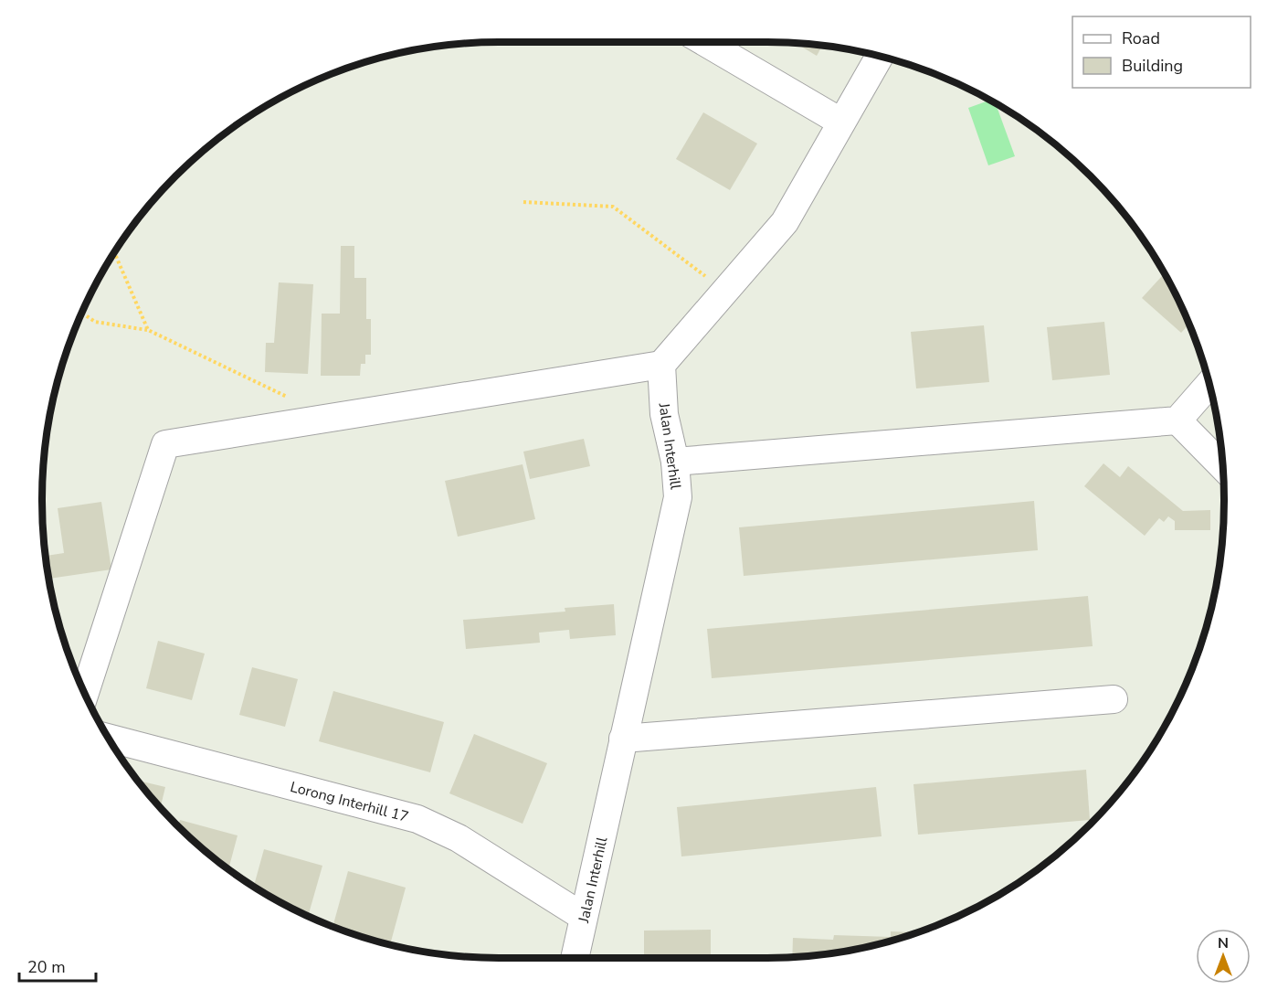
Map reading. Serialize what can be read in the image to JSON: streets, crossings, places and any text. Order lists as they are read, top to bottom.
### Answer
{
  "streets": {
    "street": ["Jalan Interhill", "Lorong Interhill 17"]
  },
  "crossings": [
    ["Jalan Interhill", "Lorong Interhill 17"]
  ],
  "legend": ["Road", "Building"],
  "scale_bar": "20 m",
  "north": "top"
}
